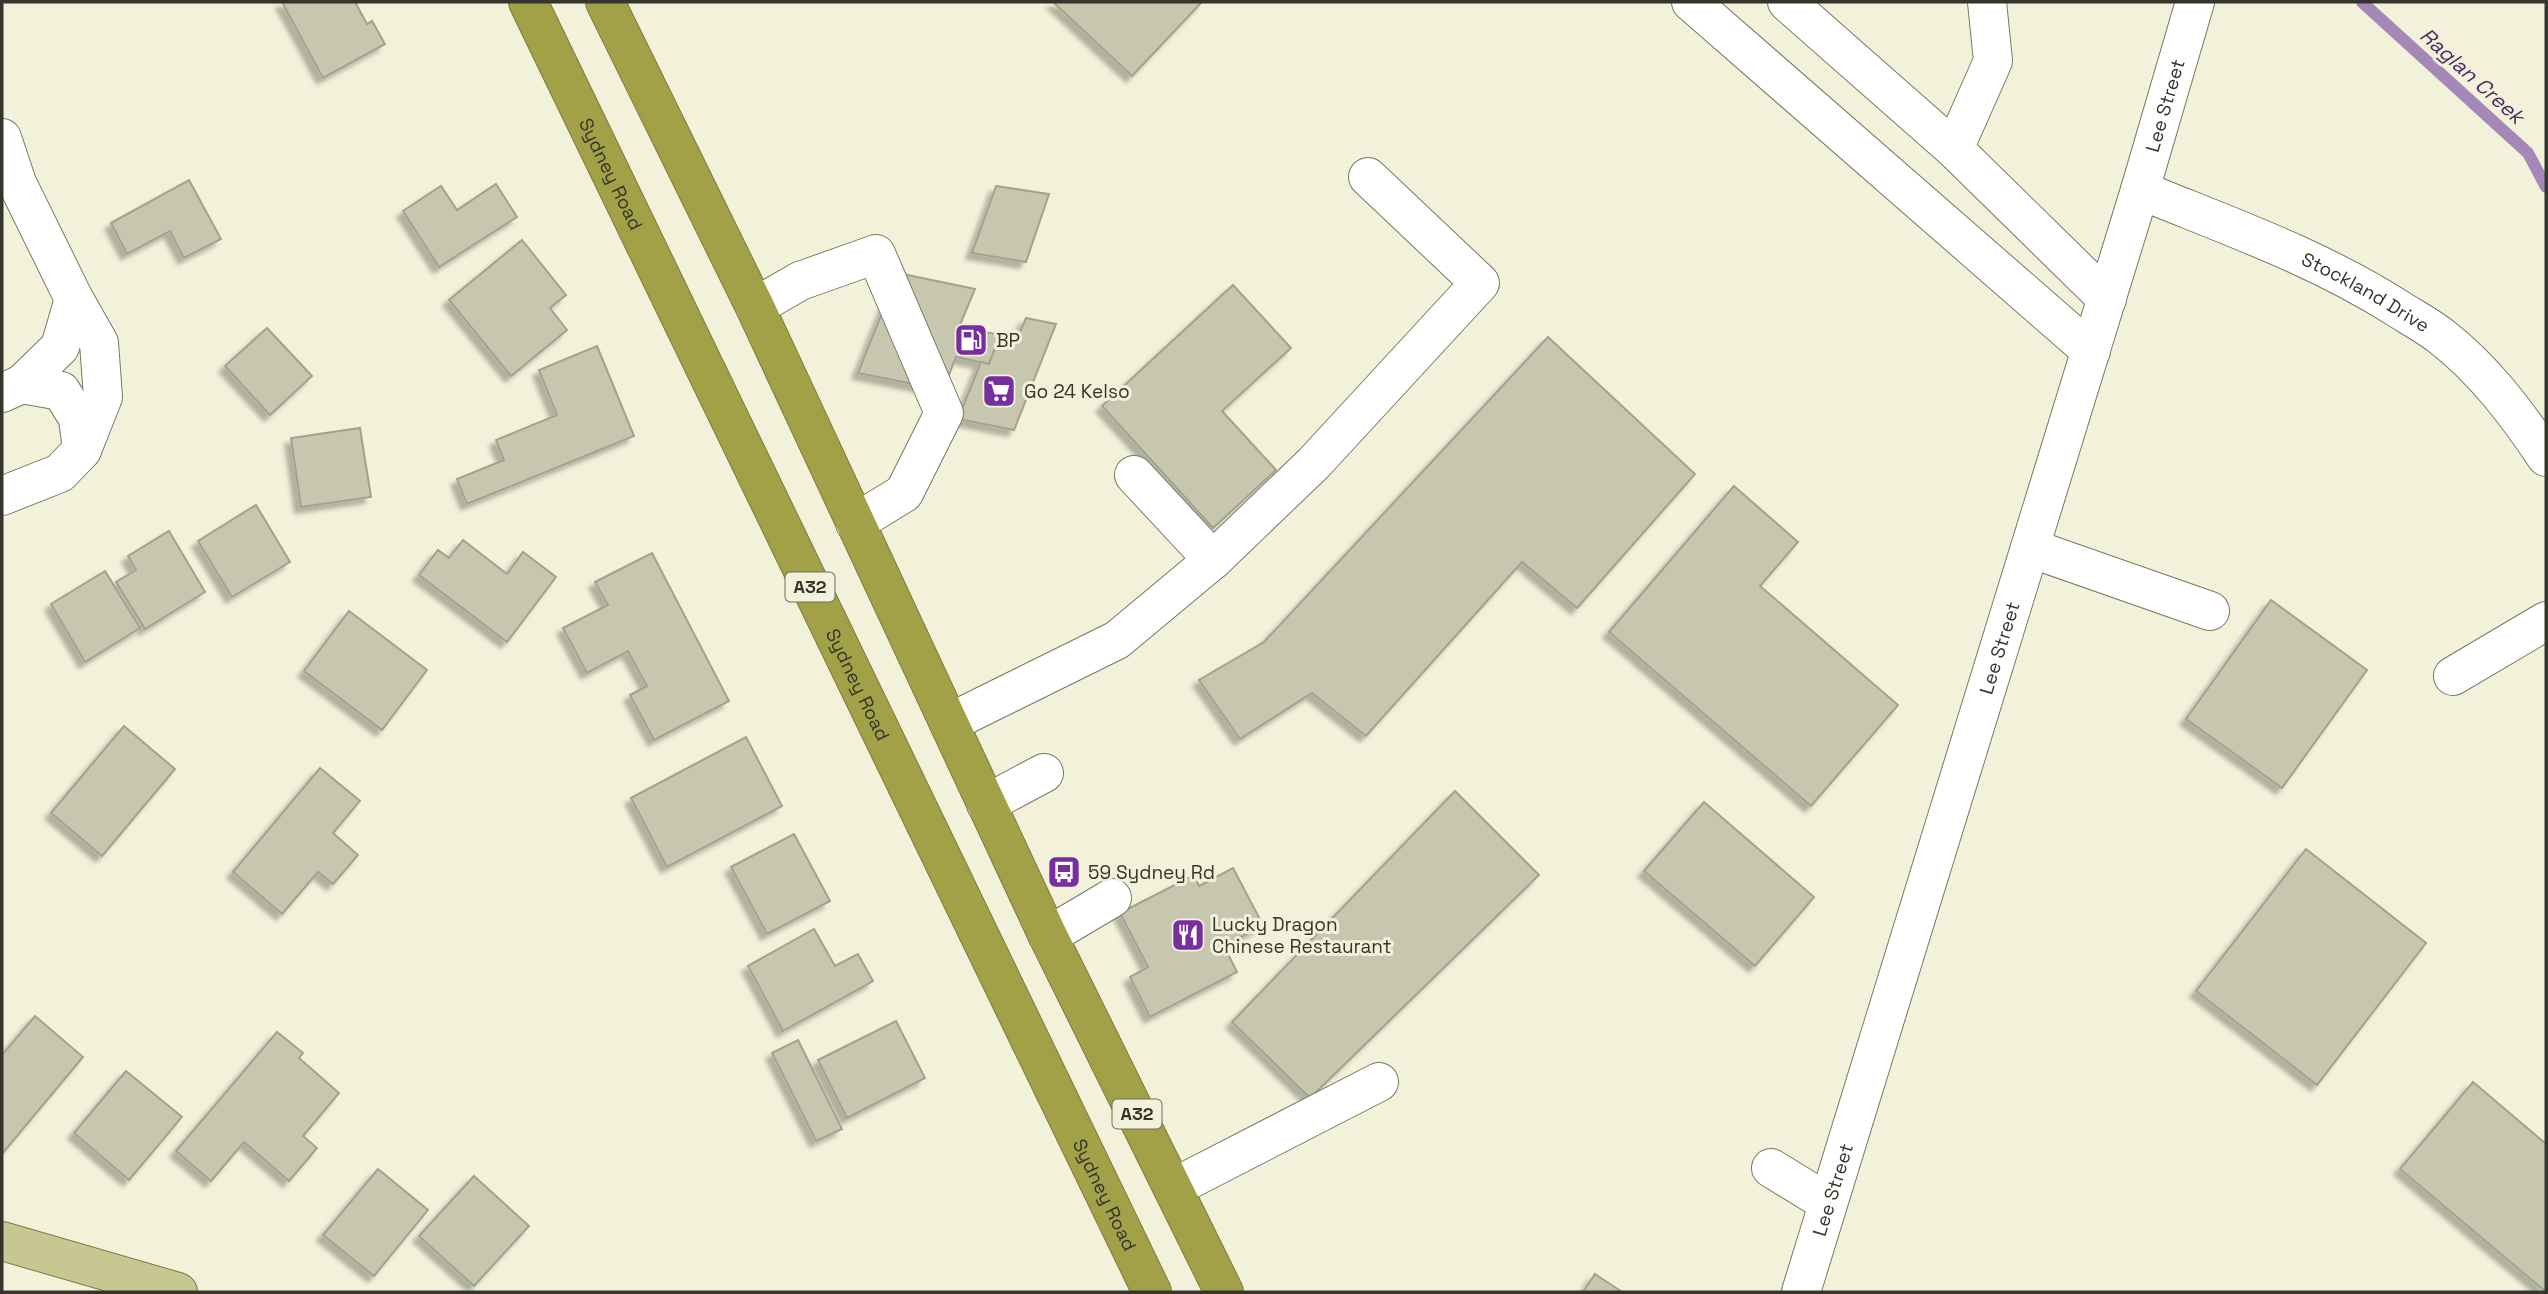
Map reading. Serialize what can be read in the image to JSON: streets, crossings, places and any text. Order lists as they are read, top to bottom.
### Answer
{
  "streets": {
    "highway": ["Sydney Road", "A32"],
    "street": ["Lee Street", "Stockland Drive"]
  },
  "crossings": [
    ["Lee Street", "Stockland Drive"]
  ],
  "water": ["Raglan Creek"],
  "places": {
    "fuel station": ["BP"],
    "supermarket": ["Go 24 Kelso"],
    "bus stop": ["59 Sydney Rd"],
    "restaurant": ["Lucky Dragon Chinese Restaurant"]
  }
}
